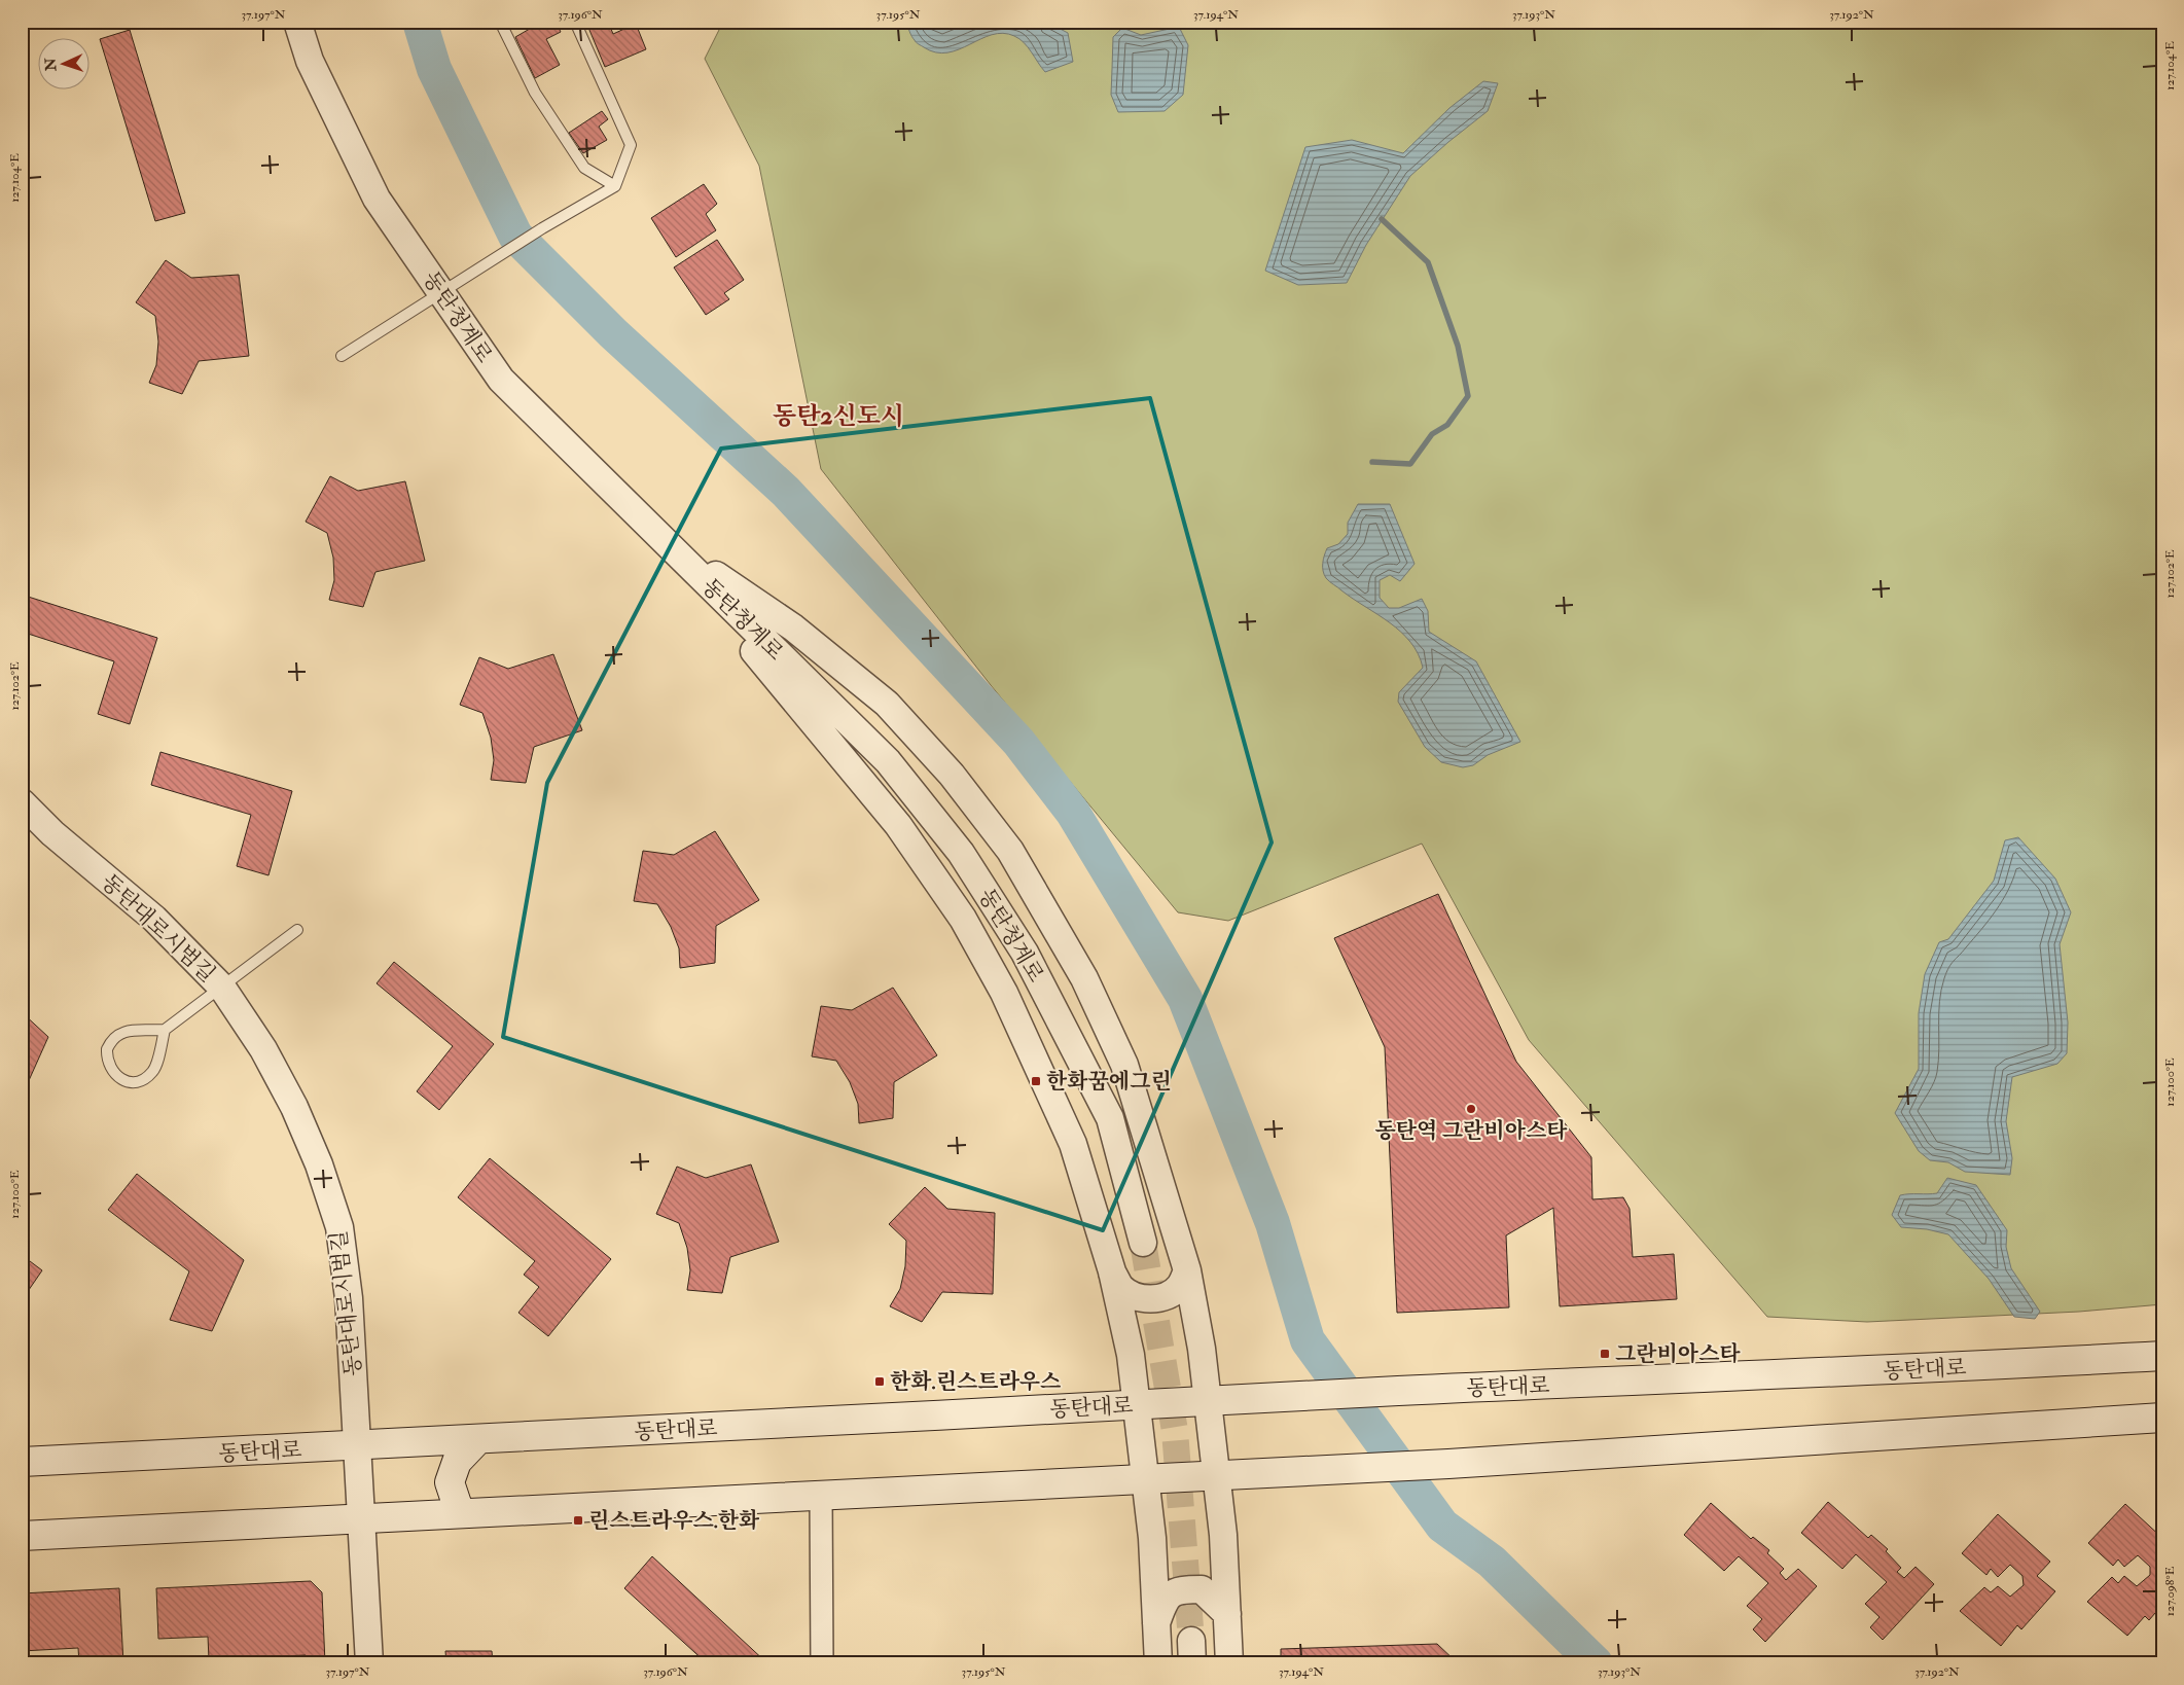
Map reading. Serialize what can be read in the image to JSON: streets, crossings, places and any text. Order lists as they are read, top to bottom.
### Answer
{
  "streets": {
    "main road": ["동탄대로"],
    "street": ["동탄청계로", "동탄대로시범길"]
  },
  "crossings": [
    ["동탄대로시범길", "동탄대로"]
  ],
  "districts": ["동탄2신도시"],
  "places": {
    "transit": [
      "한화꿈에그린",
      "그란비아스타",
      "한화.린스트라우스",
      "린스트라우스.한화"
    ],
    "other": ["동탄역 그란비아스타"]
  },
  "north": "left",
  "coordinates": [
    "37.197°N",
    "37.196°N",
    "37.195°N",
    "37.194°N",
    "37.193°N",
    "37.192°N",
    "127.104°E",
    "127.102°E",
    "127.100°E",
    "127.098°E"
  ]
}
